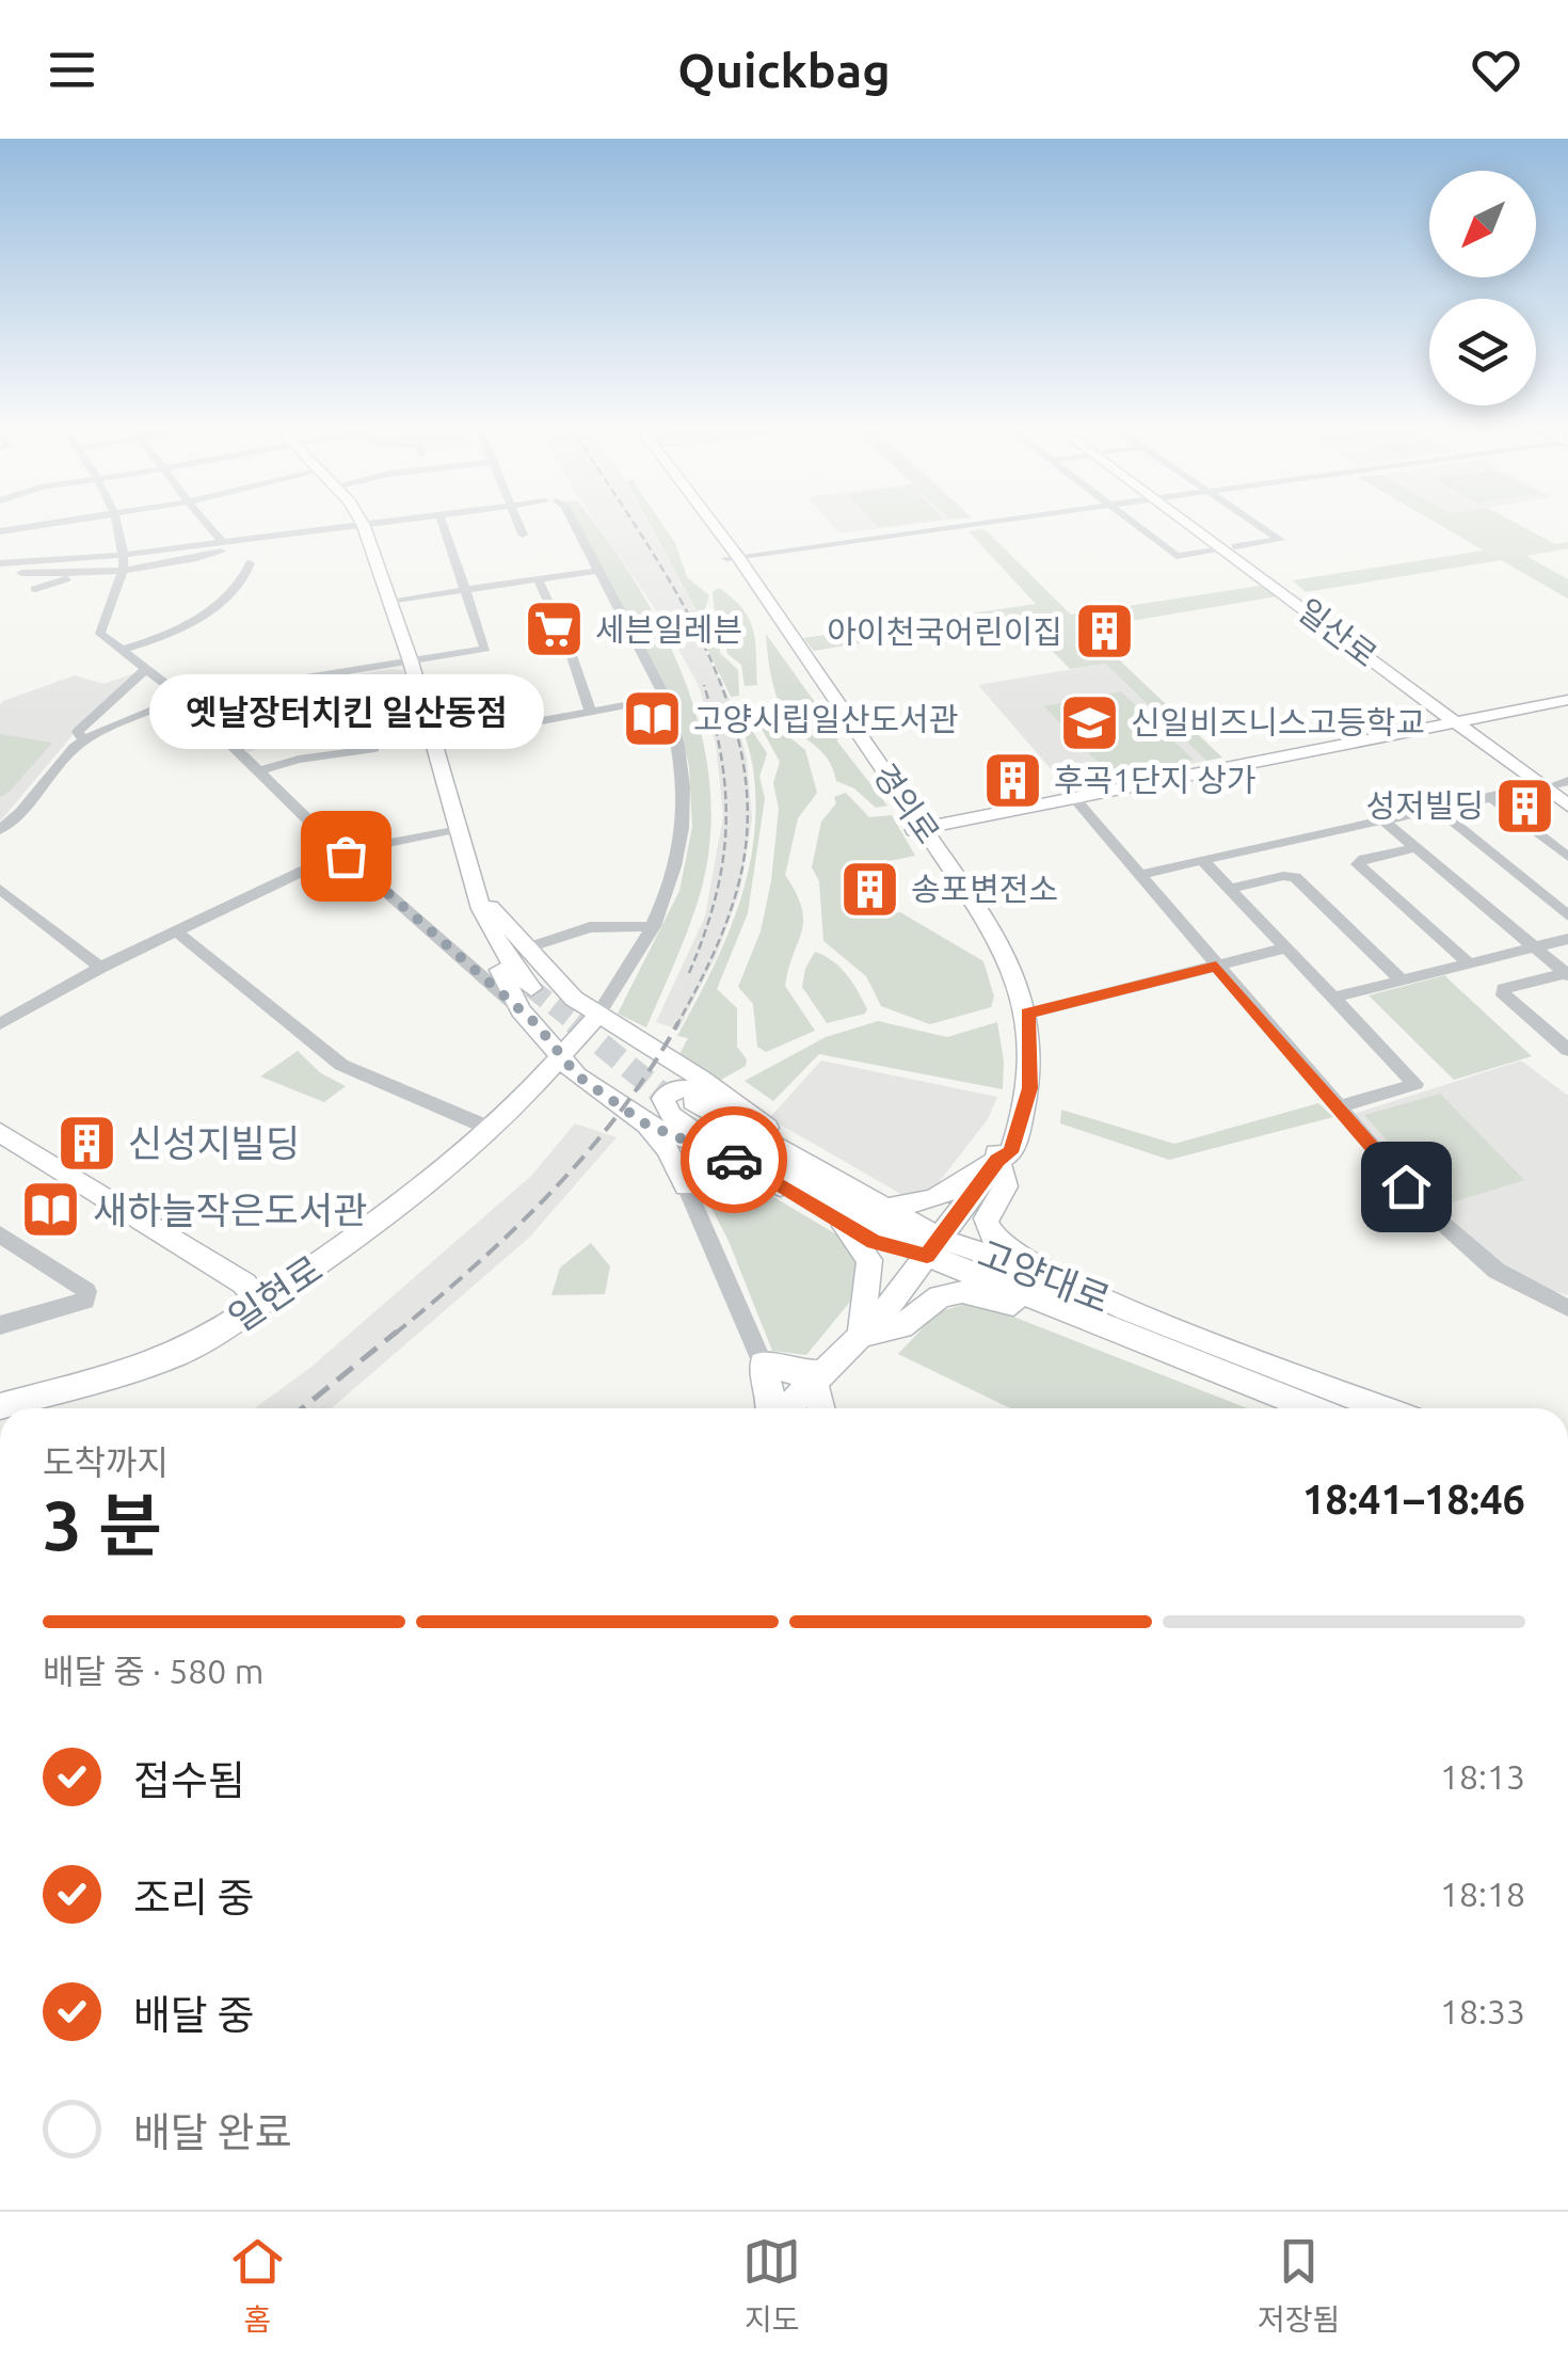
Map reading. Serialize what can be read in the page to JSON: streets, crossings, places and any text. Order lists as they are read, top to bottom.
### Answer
{
  "streets": {
    "main road": [
      "일산로",
      "경의로",
      "고양대로",
      "일현로"
    ]
  },
  "crossings": [
    ["경의로", "고양대로"]
  ],
  "places": {
    "supermarket": ["세븐일레븐"],
    "building": [
      "아이천국어린이집",
      "후곡1단지 상가",
      "성저빌딩",
      "송포변전소",
      "신성지빌딩"
    ],
    "library": ["고양시립일산도서관", "새하늘작은도서관"],
    "school or university": ["신일비즈니스고등학교"],
    "other": ["옛날장터치킨 일산동점"]
  },
  "north": "bottom left",
  "page": {
    "header": "Quickbag",
    "bubble": "옛날장터치킨 일산동점",
    "heading": ["3 분", "도착까지", "18:41–18:46"],
    "bar": "배달 중 · 580 m",
    "list": [
      ["접수됨", "18:13"],
      ["조리 중", "18:18"],
      ["배달 중", "18:33"],
      "배달 완료"
    ],
    "tabs": ["홈", "지도", "저장됨"]
  }
}
